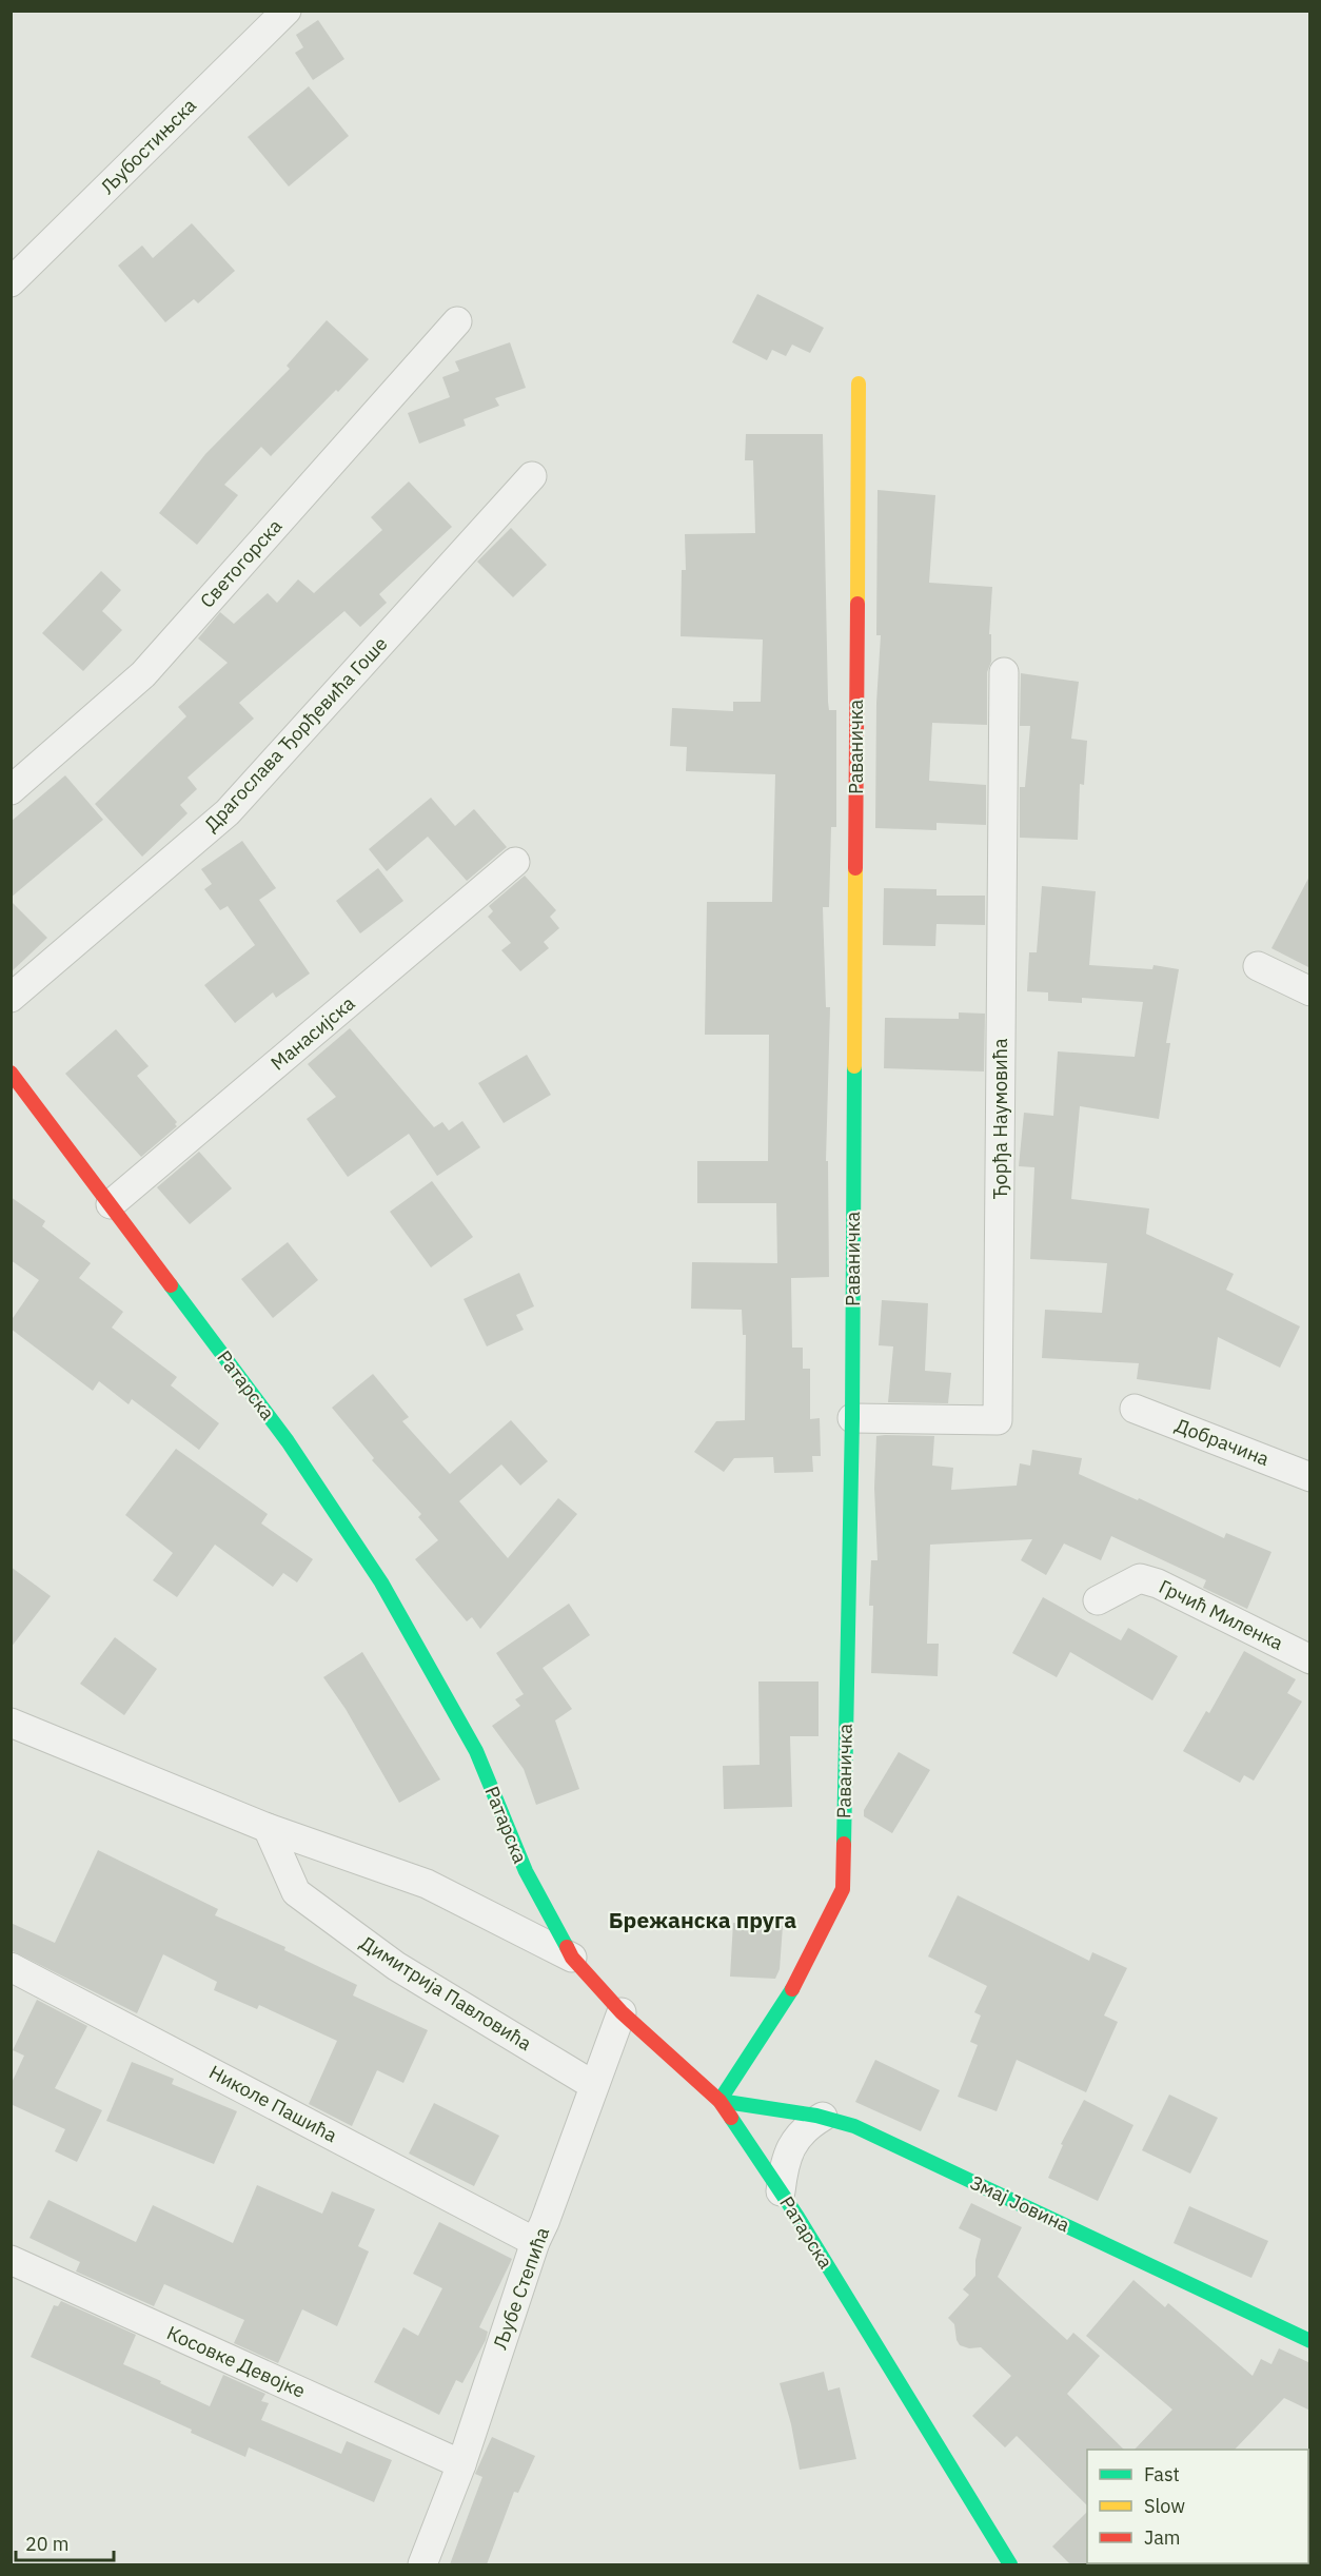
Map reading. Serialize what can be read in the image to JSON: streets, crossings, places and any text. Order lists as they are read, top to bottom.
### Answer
{
  "streets": {
    "street": [
      "Љубостињска",
      "Светогорска",
      "Драгослава Ђорђевића Гоше",
      "Раваничка",
      "Манасијска",
      "Ђорђа Наумовића",
      "Ратарска",
      "Добрачина",
      "Грчић Миленка",
      "Димитрија Павловића",
      "Николе Пашића",
      "Змај Јовина",
      "Љубе Степића",
      "Косовке Девојке"
    ]
  },
  "crossings": [
    ["Раваничка", "Ђорђа Наумовића"],
    ["Раваничка", "Ратарска"],
    ["Раваничка", "Змај Јовина"],
    ["Манасијска", "Ратарска"],
    ["Ратарска", "Змај Јовина"],
    ["Ратарска", "Љубе Степића"],
    ["Димитрија Павловића", "Љубе Степића"],
    ["Николе Пашића", "Љубе Степића"],
    ["Љубе Степића", "Косовке Девојке"]
  ],
  "districts": ["Брежанска пруга"],
  "legend": ["Fast", "Slow", "Jam"],
  "scale_bar": "20 m"
}
